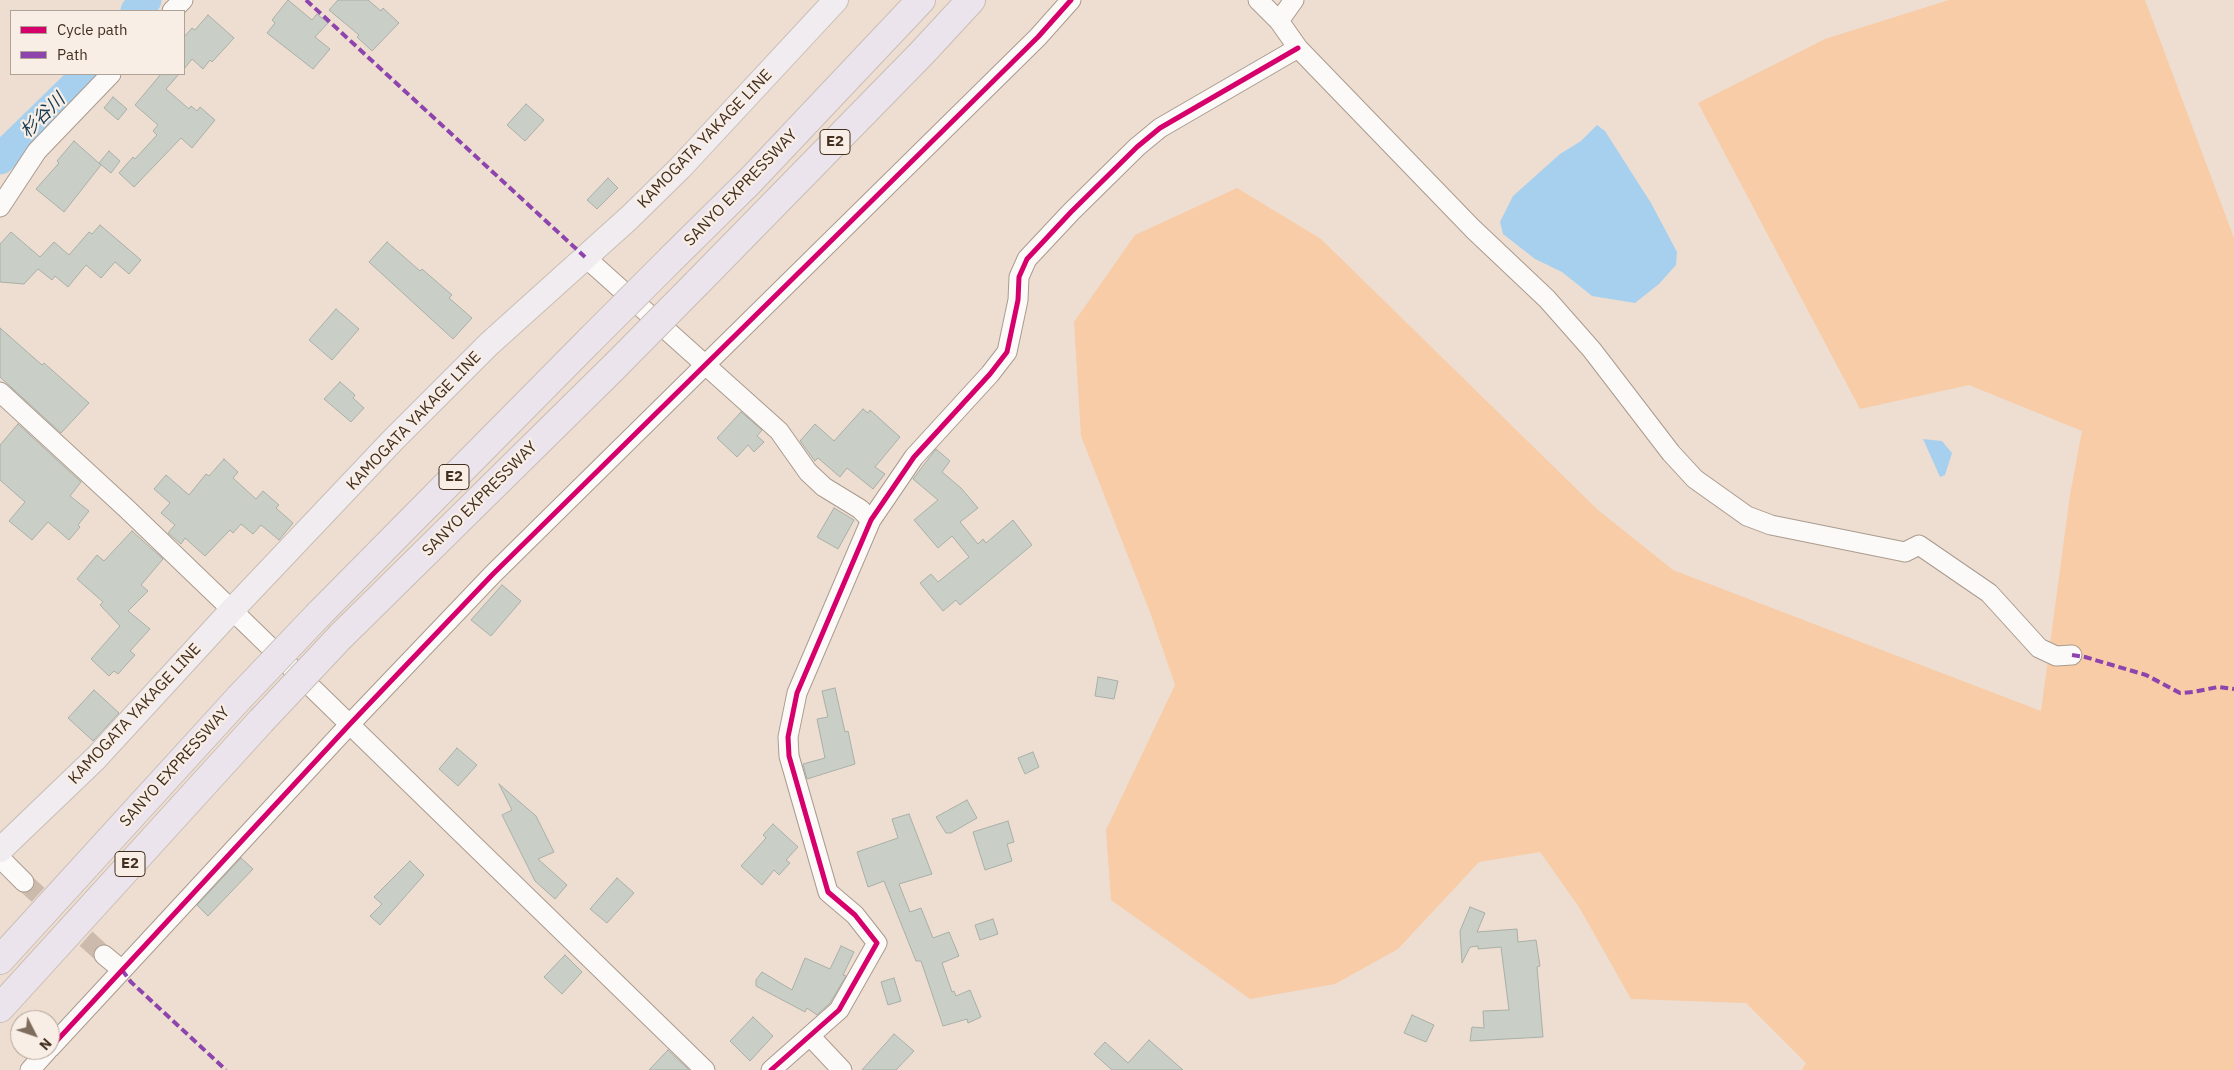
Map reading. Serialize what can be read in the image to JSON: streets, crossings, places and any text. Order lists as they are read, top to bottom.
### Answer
{
  "streets": {
    "highway": ["E2", "SANYO EXPRESSWAY"],
    "main road": ["KAMOGATA YAKAGE LINE"]
  },
  "water": ["杉谷川"],
  "legend": ["Cycle path", "Path"],
  "north": "bottom right"
}
